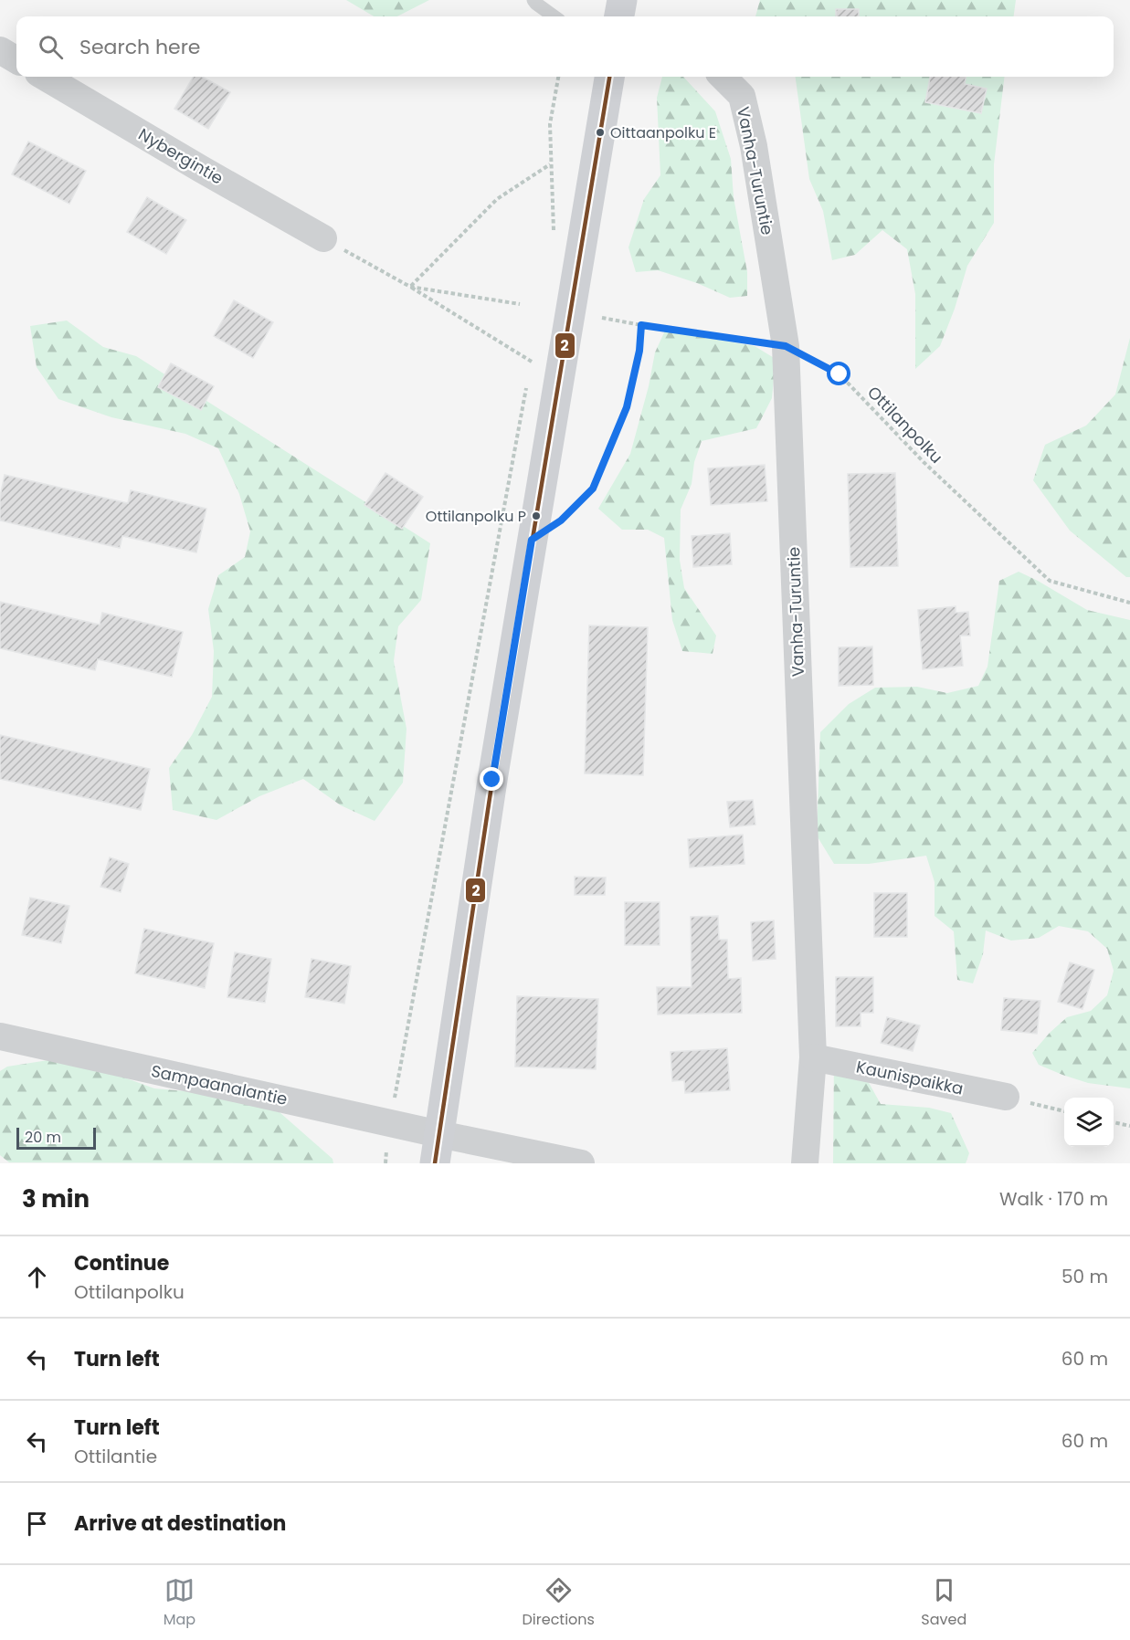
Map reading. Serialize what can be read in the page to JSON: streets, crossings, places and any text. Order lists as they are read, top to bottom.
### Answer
{
  "streets": {
    "street": [
      "Nybergintie",
      "Vanha-Turuntie",
      "Kaunispaikka",
      "Sampaanalantie"
    ],
    "path": ["Ottilanpolku"]
  },
  "crossings": [
    ["Vanha-Turuntie", "Ottilanpolku"],
    ["Vanha-Turuntie", "Kaunispaikka"]
  ],
  "places": ["Oittaanpolku E", "Ottilanpolku P"],
  "lines": ["transit line 2"],
  "scale_bar": "20 m",
  "page": {
    "search": "Search here",
    "scale": "20 m",
    "heading": ["3 min", "Walk · 170 m"],
    "list": [
      ["Continue", "Ottilanpolku", "50 m"],
      ["Turn left", "60 m"],
      ["Turn left", "Ottilantie", "60 m"],
      "Arrive at destination"
    ],
    "nav": ["Map", "Directions", "Saved"]
  }
}
